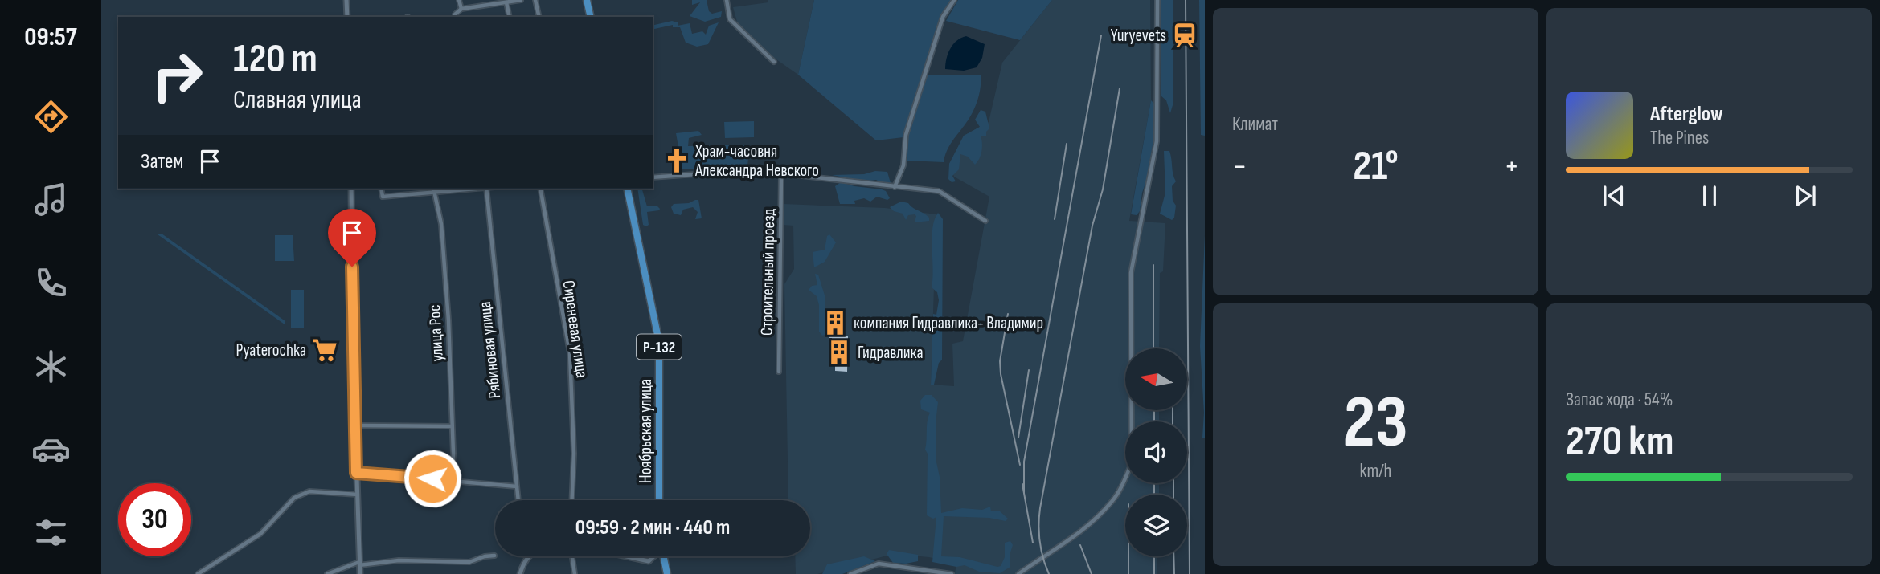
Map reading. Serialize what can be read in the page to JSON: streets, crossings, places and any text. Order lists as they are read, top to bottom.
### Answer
{
  "streets": {
    "highway": ["Р-132", "Ноябрьская улица"],
    "street": [
      "Строительный проезд",
      "Сиреневая улица",
      "улица Рос",
      "Рябиновая улица"
    ]
  },
  "places": {
    "station": ["Yuryevets"],
    "church": ["Храм-часовня Александра Невского"],
    "building": ["компания Гидравлика- Владимир", "Гидравлика"],
    "supermarket": ["Pyaterochka"]
  },
  "north": "left",
  "page": {
    "tabs": "09:57",
    "tile": [
      "Климат",
      ["23", "km/h"],
      ["Запас хода · 54%", "270 km"]
    ],
    "turn": ["120 m", "Славная улица"],
    "song": ["Afterglow", "The Pines"],
    "then": "Затем",
    "heat": ["−", "21°", "+"],
    "limit": "30",
    "trip": "09:59 · 2 мин · 440 m"
  }
}
